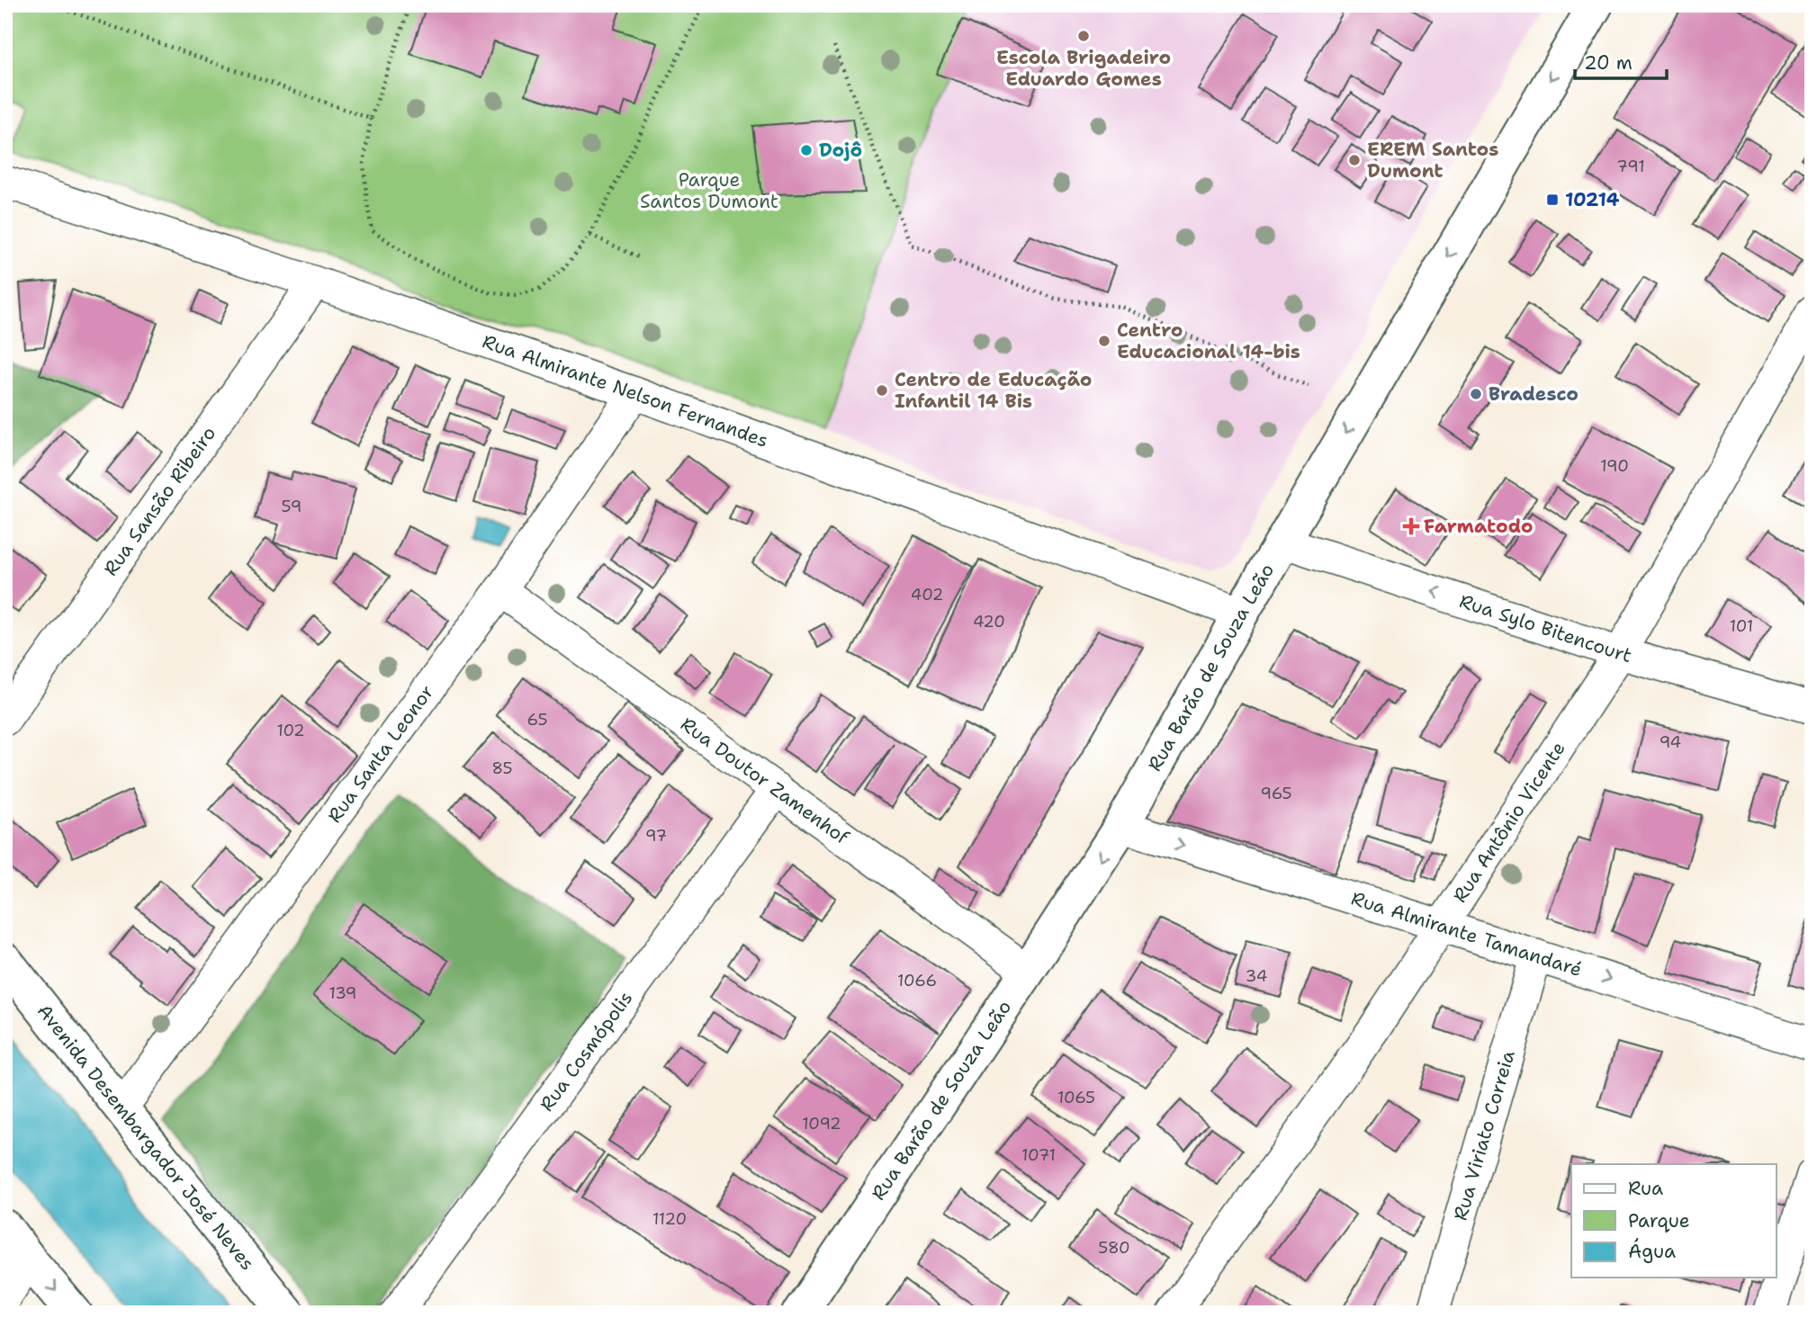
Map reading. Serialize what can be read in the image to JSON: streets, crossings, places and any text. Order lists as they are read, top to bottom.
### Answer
{
  "streets": {
    "main road": ["Rua Barão de Souza Leão", "Avenida Desembargador José Neves"],
    "street": [
      "Rua Almirante Nelson Fernandes",
      "Rua Sansão Ribeiro",
      "Rua Sylo Bitencourt",
      "Rua Santa Leonor",
      "Rua Doutor Zamenhof",
      "Rua Antônio Vicente",
      "Rua Almirante Tamandaré",
      "Rua Cosmópolis",
      "Rua Viriato Correia"
    ]
  },
  "crossings": [
    ["Rua Almirante Nelson Fernandes", "Rua Sansão Ribeiro"],
    ["Rua Almirante Nelson Fernandes", "Rua Barão de Souza Leão"],
    ["Rua Almirante Nelson Fernandes", "Rua Santa Leonor"],
    ["Rua Sylo Bitencourt", "Rua Barão de Souza Leão"],
    ["Rua Sylo Bitencourt", "Rua Antônio Vicente"],
    ["Rua Barão de Souza Leão", "Rua Doutor Zamenhof"],
    ["Rua Barão de Souza Leão", "Rua Almirante Tamandaré"],
    ["Rua Santa Leonor", "Rua Doutor Zamenhof"],
    ["Rua Santa Leonor", "Avenida Desembargador José Neves"],
    ["Rua Doutor Zamenhof", "Rua Cosmópolis"],
    ["Rua Antônio Vicente", "Rua Almirante Tamandaré"],
    ["Rua Almirante Tamandaré", "Rua Viriato Correia"]
  ],
  "one_way": ["Rua Sylo Bitencourt", "Rua Barão de Souza Leão", "Rua Almirante Tamandaré"],
  "parks": ["Parque Santos Dumont"],
  "places": {
    "other": [
      "Escola Brigadeiro Eduardo Gomes",
      "Dojô",
      "EREM Santos Dumont",
      "Centro Educacional 14-bis",
      "Centro de Educação Infantil 14 Bis",
      "Bradesco"
    ],
    "transit": ["10214"],
    "health": ["Farmatodo"]
  },
  "house_numbers": [
    "791",
    "190",
    "59",
    "402",
    "420",
    "101",
    "65",
    "102",
    "94",
    "85",
    "965",
    "97",
    "34",
    "1066",
    "139",
    "1065",
    "1092",
    "1071",
    "1120",
    "580"
  ],
  "legend": ["Rua", "Parque", "Água"],
  "scale_bar": "20 m"
}
